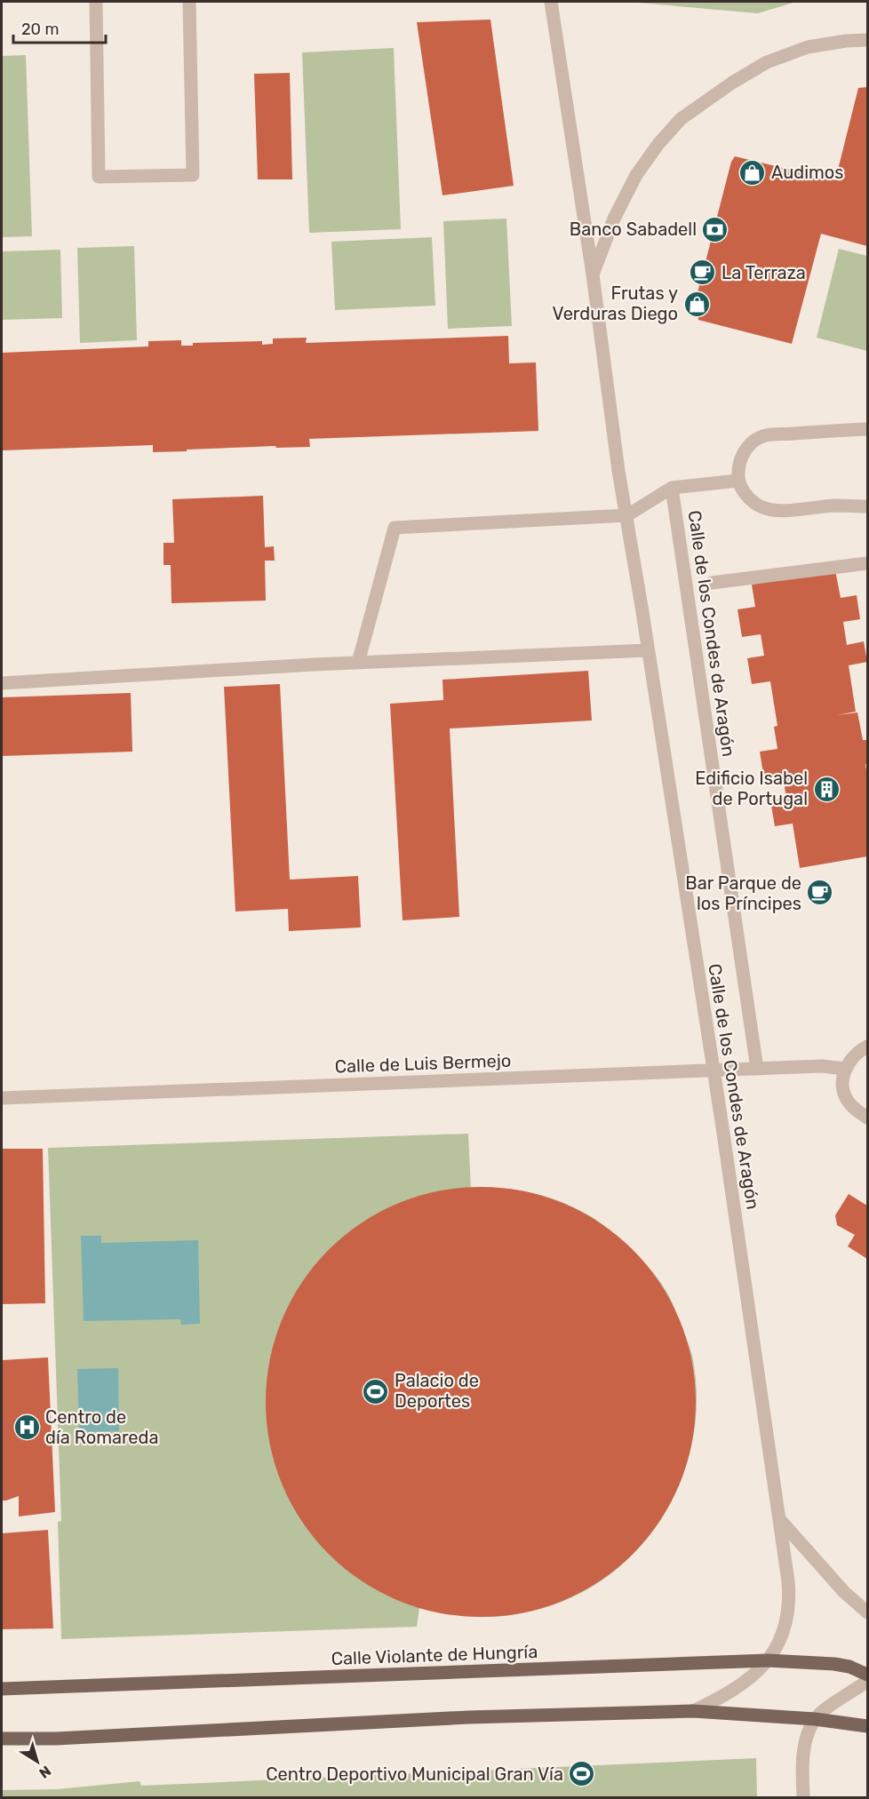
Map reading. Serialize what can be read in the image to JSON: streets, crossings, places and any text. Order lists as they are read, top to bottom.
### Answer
{
  "streets": {
    "main road": ["Calle Violante de Hungría"],
    "street": ["Calle de los Condes de Aragón", "Calle de Luis Bermejo"]
  },
  "crossings": [
    ["Calle de los Condes de Aragón", "Calle de Luis Bermejo"],
    ["Calle de los Condes de Aragón", "Calle Violante de Hungría"]
  ],
  "places": {
    "shop": ["Audimos", "Frutas y Verduras Diego"],
    "bank": ["Banco Sabadell"],
    "cafe": ["La Terraza", "Bar Parque de los Príncipes"],
    "building": ["Edificio Isabel de Portugal"],
    "sports": ["Palacio de Deportes", "Centro Deportivo Municipal Gran Vía"],
    "hospital": ["Centro de día Romareda"]
  },
  "scale_bar": "20 m",
  "north": "bottom right"
}
